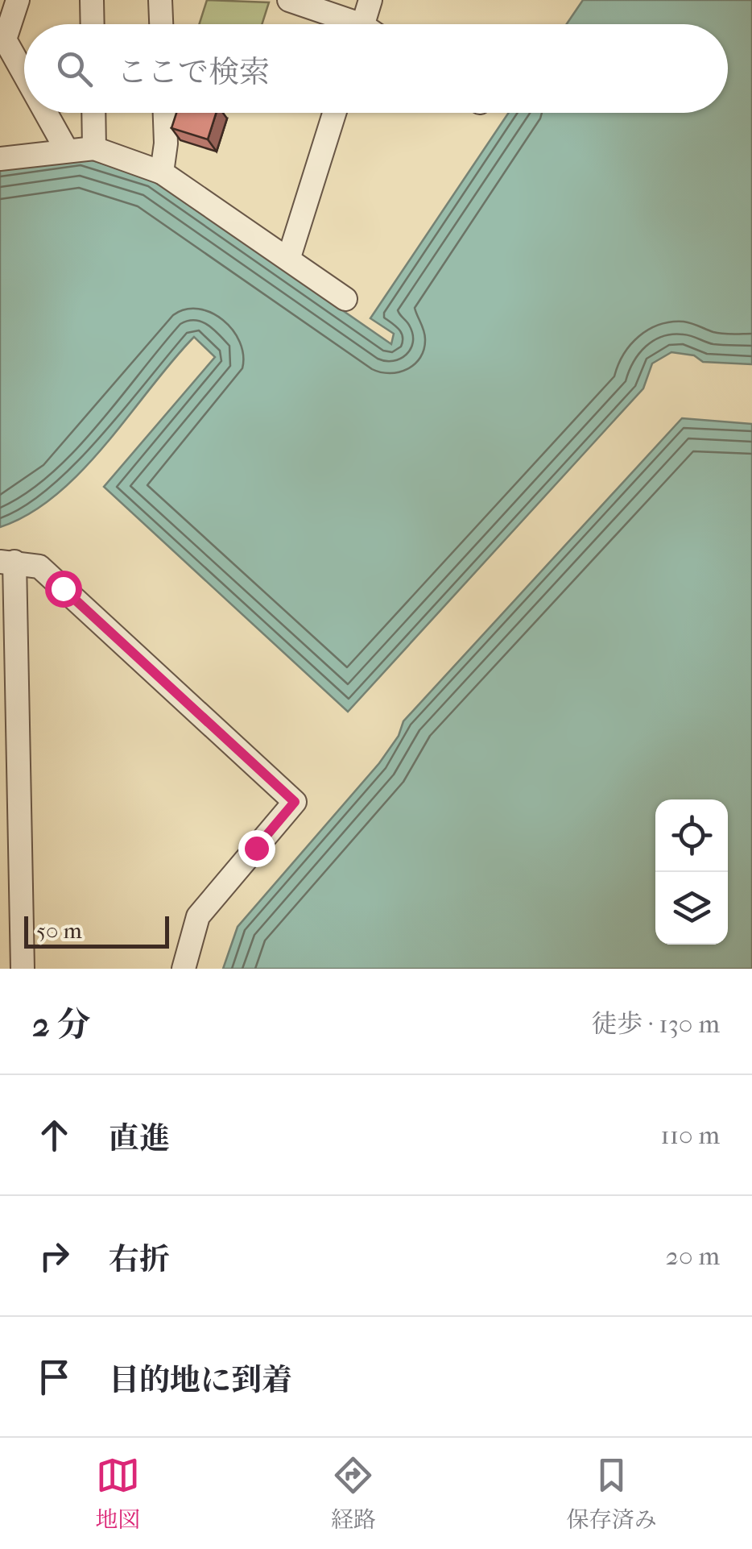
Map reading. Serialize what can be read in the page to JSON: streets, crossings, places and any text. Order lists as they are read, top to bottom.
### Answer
{
  "scale_bar": "50 m",
  "page": {
    "search": "ここで検索",
    "scale": "50 m",
    "heading": ["2 分", "徒歩 · 130 m"],
    "list": [
      ["直進", "110 m"],
      ["右折", "20 m"],
      "目的地に到着"
    ],
    "nav": ["地図", "経路", "保存済み"]
  }
}
